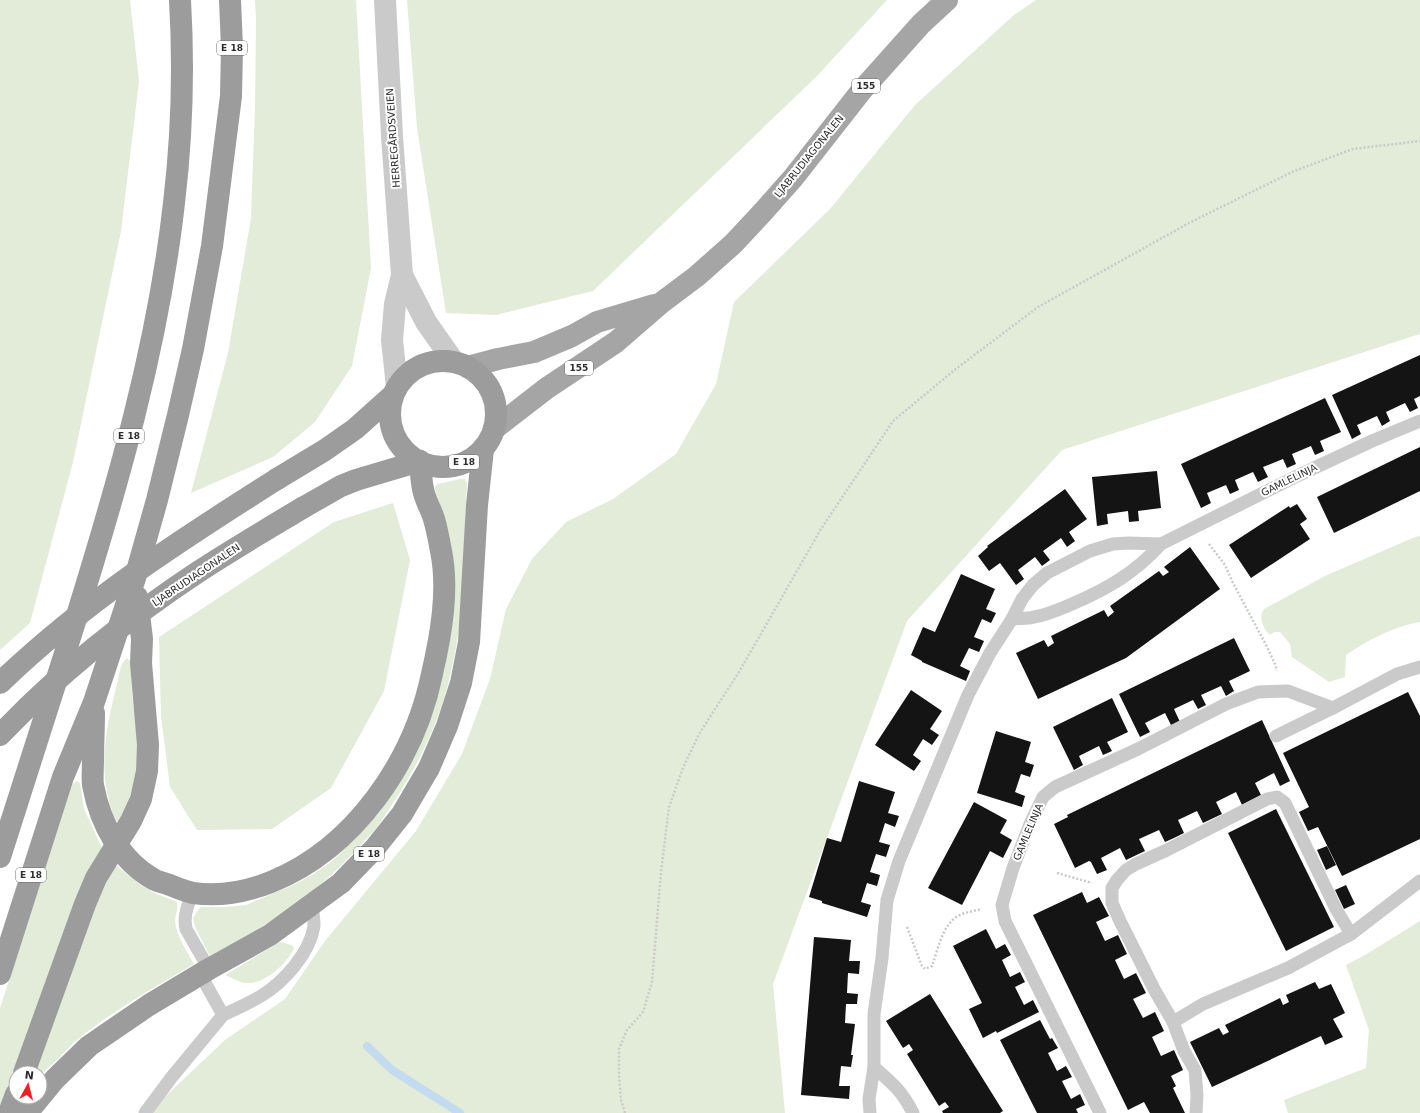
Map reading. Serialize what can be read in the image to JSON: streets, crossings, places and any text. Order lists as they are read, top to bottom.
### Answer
{
  "streets": {
    "highway": ["E 18", "LJABRUDIAGONALEN"],
    "main road": ["155"],
    "street": ["HERREGÅRDSVEIEN"],
    "lane": ["GAMLELINJA"]
  },
  "crossings": [
    ["E 18", "HERREGÅRDSVEIEN"],
    ["E 18", "LJABRUDIAGONALEN"],
    ["HERREGÅRDSVEIEN", "LJABRUDIAGONALEN"]
  ],
  "north": "top"
}
